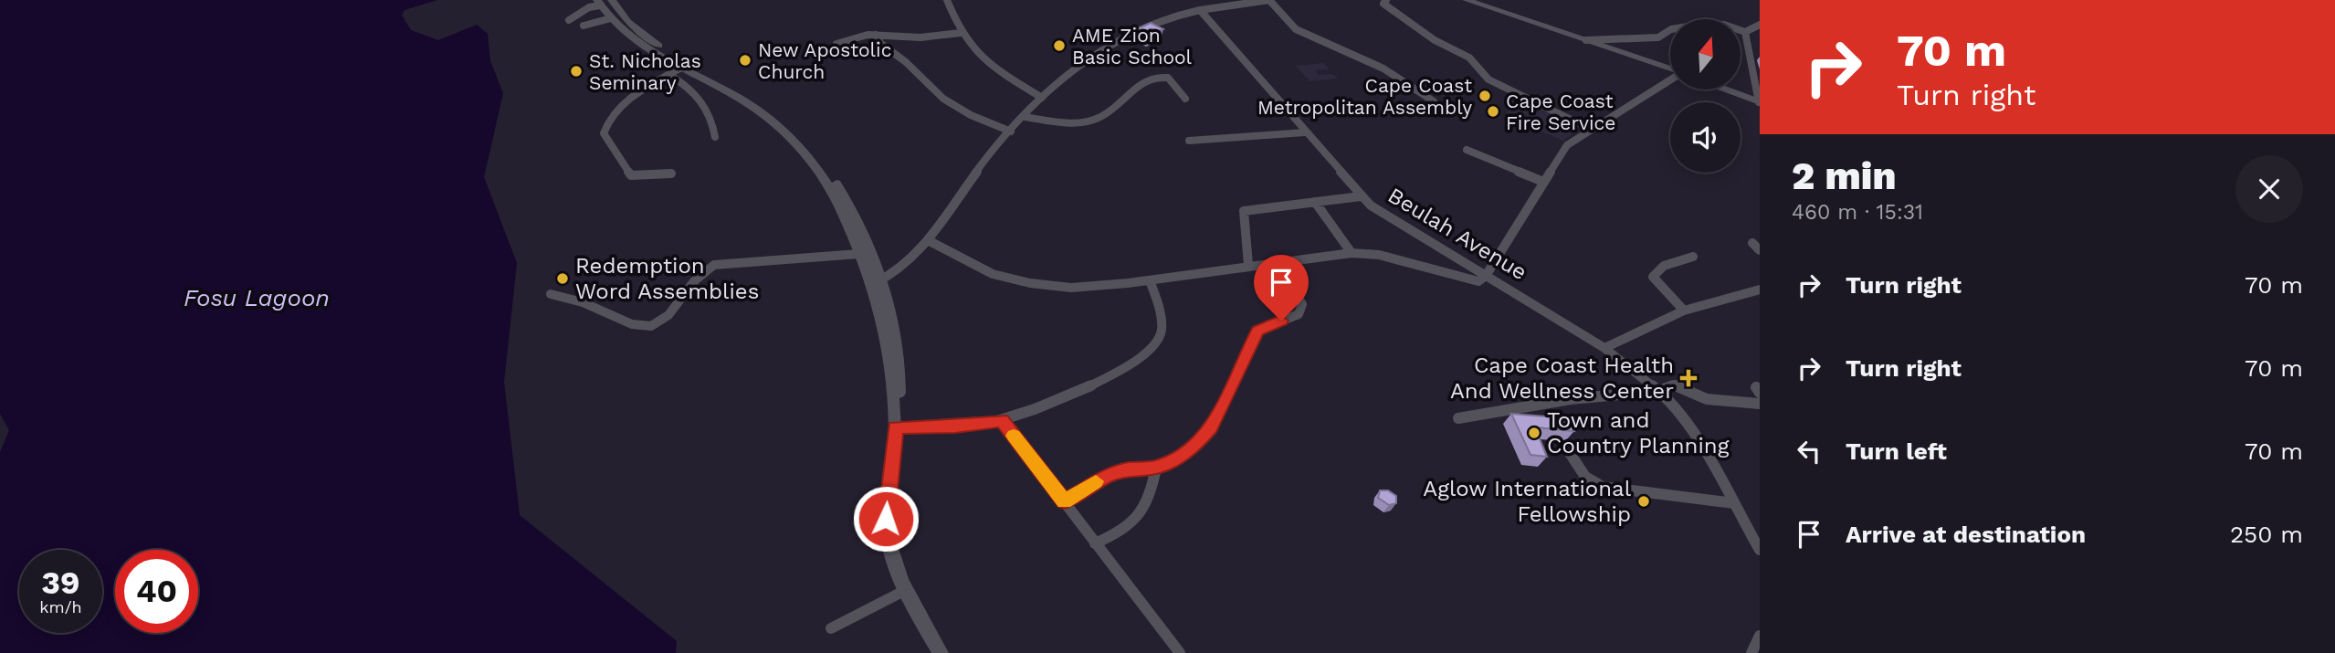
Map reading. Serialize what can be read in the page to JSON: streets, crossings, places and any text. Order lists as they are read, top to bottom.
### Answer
{
  "streets": {
    "street": ["Beulah Avenue"]
  },
  "water": ["Fosu Lagoon"],
  "places": {
    "other": [
      "AME Zion Basic School",
      "New Apostolic Church",
      "St. Nicholas Seminary",
      "Cape Coast Metropolitan Assembly",
      "Cape Coast Fire Service",
      "Redemption Word Assemblies",
      "Town and Country Planning",
      "Aglow International Fellowship"
    ],
    "health": ["Cape Coast Health And Wellness Center"]
  },
  "north": "top",
  "page": {
    "turn": ["70 m", "Turn right"],
    "heading": ["2 min", "460 m · 15:31"],
    "list": [
      {
        "name": "Turn right",
        "value": "70 m"
      },
      {
        "name": "Turn right",
        "value": "70 m"
      },
      {
        "name": "Turn left",
        "value": "70 m"
      },
      {
        "name": "Arrive at destination",
        "value": "250 m"
      }
    ],
    "speed": "39 km/h",
    "limit": "40"
  }
}
